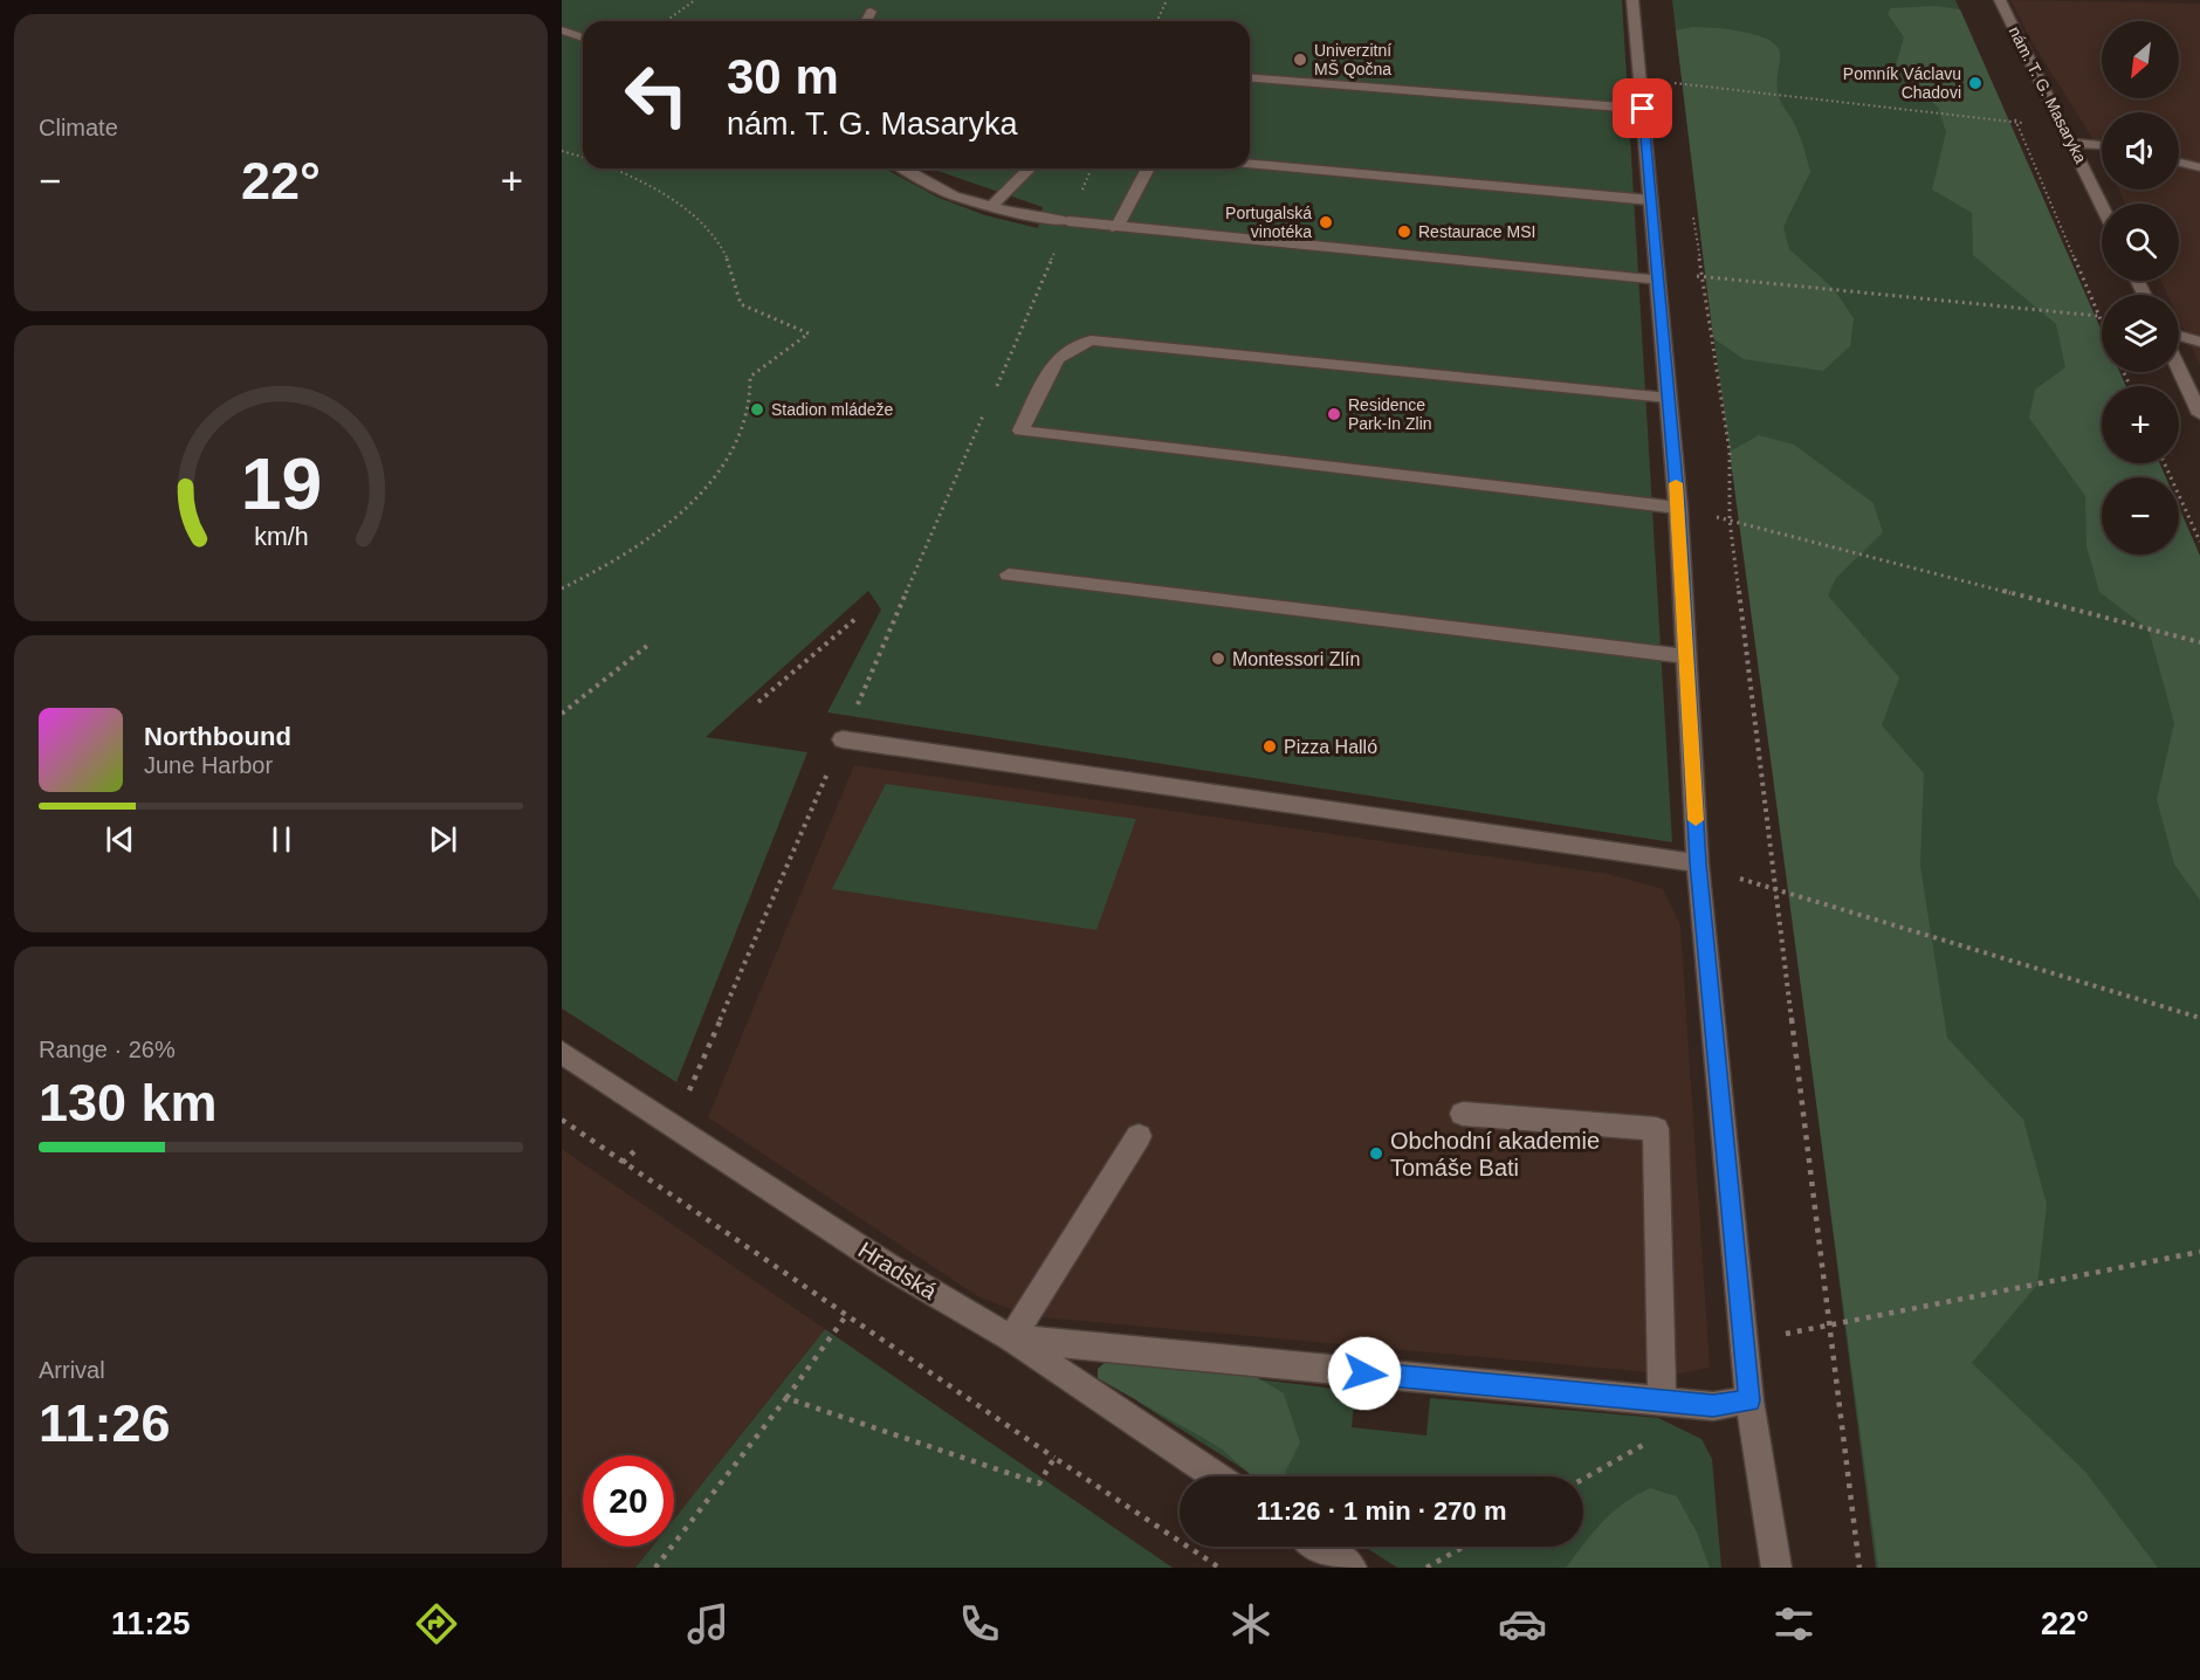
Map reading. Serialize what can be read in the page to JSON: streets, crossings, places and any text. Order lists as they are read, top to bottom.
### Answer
{
  "streets": {
    "street": ["nám. T. G. Masaryka", "Hradská"]
  },
  "places": [
    "Univerzitní MŠ Qočna",
    "Pomník Václavu Chadovi",
    "Portugalská vinotéka",
    "Restaurace MSI",
    "Stadion mládeže",
    "Residence Park-In Zlin",
    "Montessori Zlín",
    "Pizza Halló",
    "Obchodní akademie Tomáše Bati"
  ],
  "north": "bottom left",
  "page": {
    "tile": [
      "Climate",
      ["Range · 26%", "130 km"],
      ["Arrival", "11:26"]
    ],
    "map_buttons": ["+", "−"],
    "turn": ["30 m", "nám. T. G. Masaryka"],
    "heat": ["−", "22°", "+"],
    "song": ["Northbound", "June Harbor"],
    "limit": "20",
    "trip": "11:26 · 1 min · 270 m",
    "tabs": ["11:25", "22°"],
    "gauge": ["19", "km/h"]
  }
}
